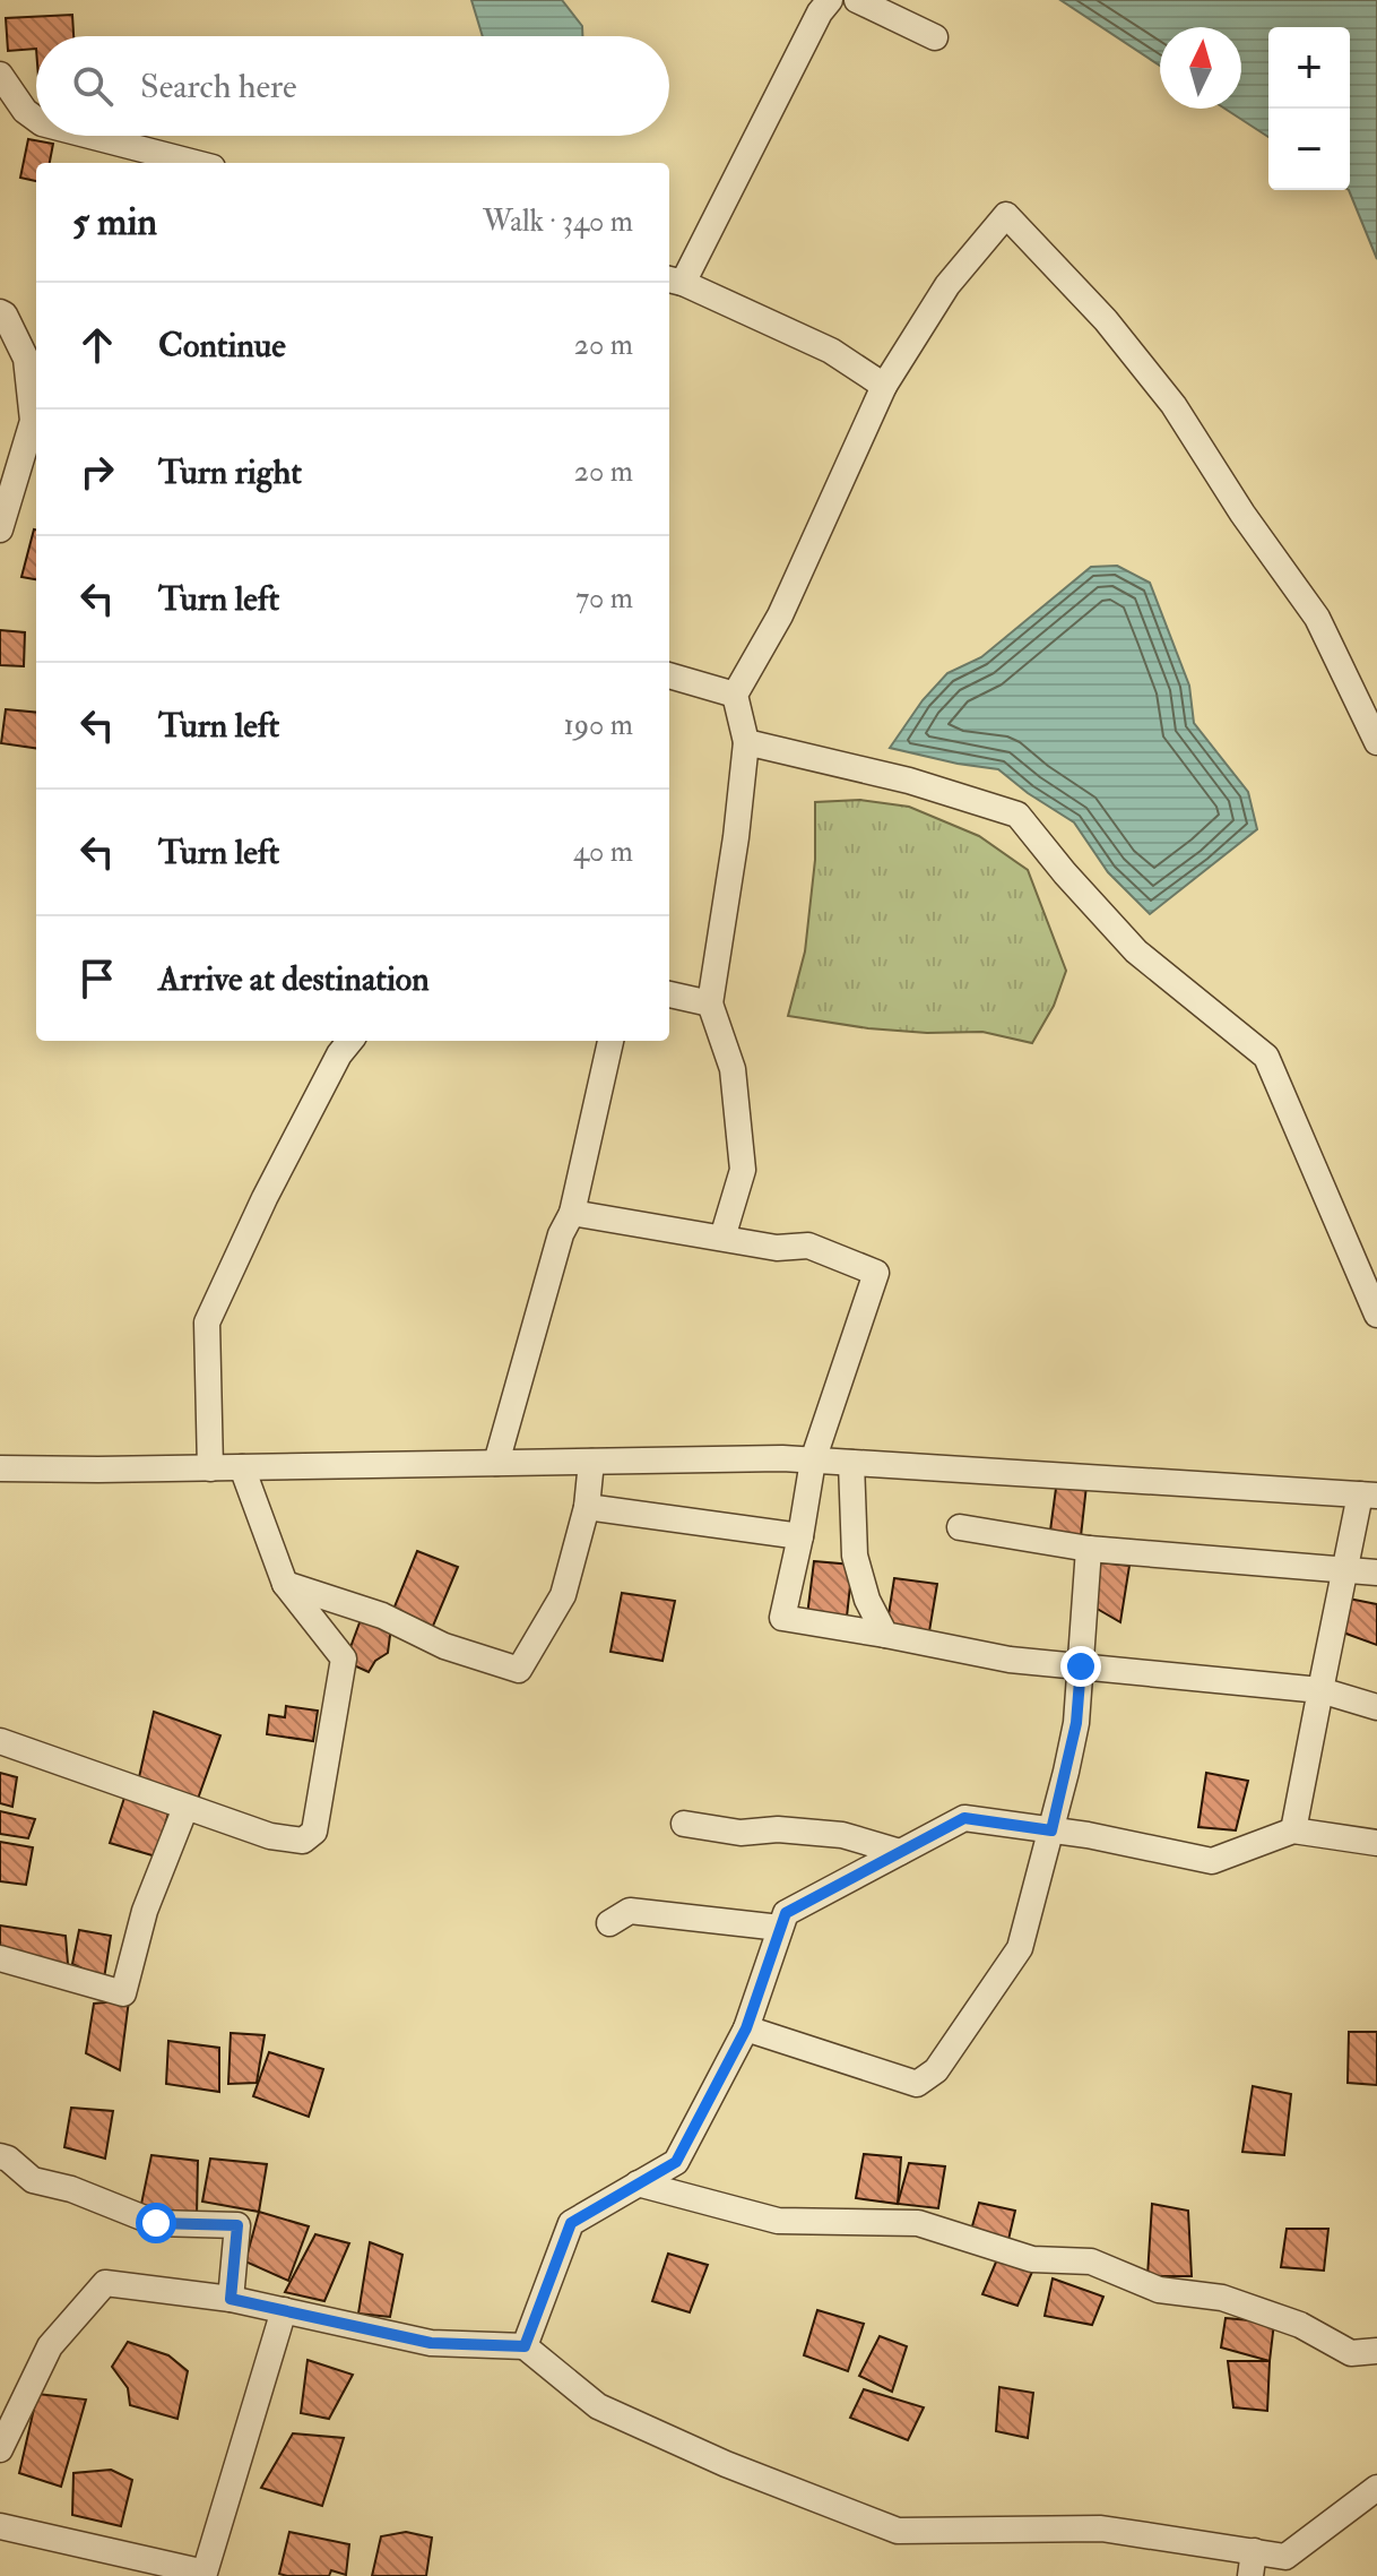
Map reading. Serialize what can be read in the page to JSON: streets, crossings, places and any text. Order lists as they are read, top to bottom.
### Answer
{
  "north": "top",
  "page": {
    "map_buttons": ["+", "−"],
    "search": "Search here",
    "heading": ["5 min", "Walk · 340 m"],
    "list": [
      ["Continue", "20 m"],
      ["Turn right", "20 m"],
      ["Turn left", "70 m"],
      ["Turn left", "190 m"],
      ["Turn left", "40 m"],
      "Arrive at destination"
    ]
  }
}
